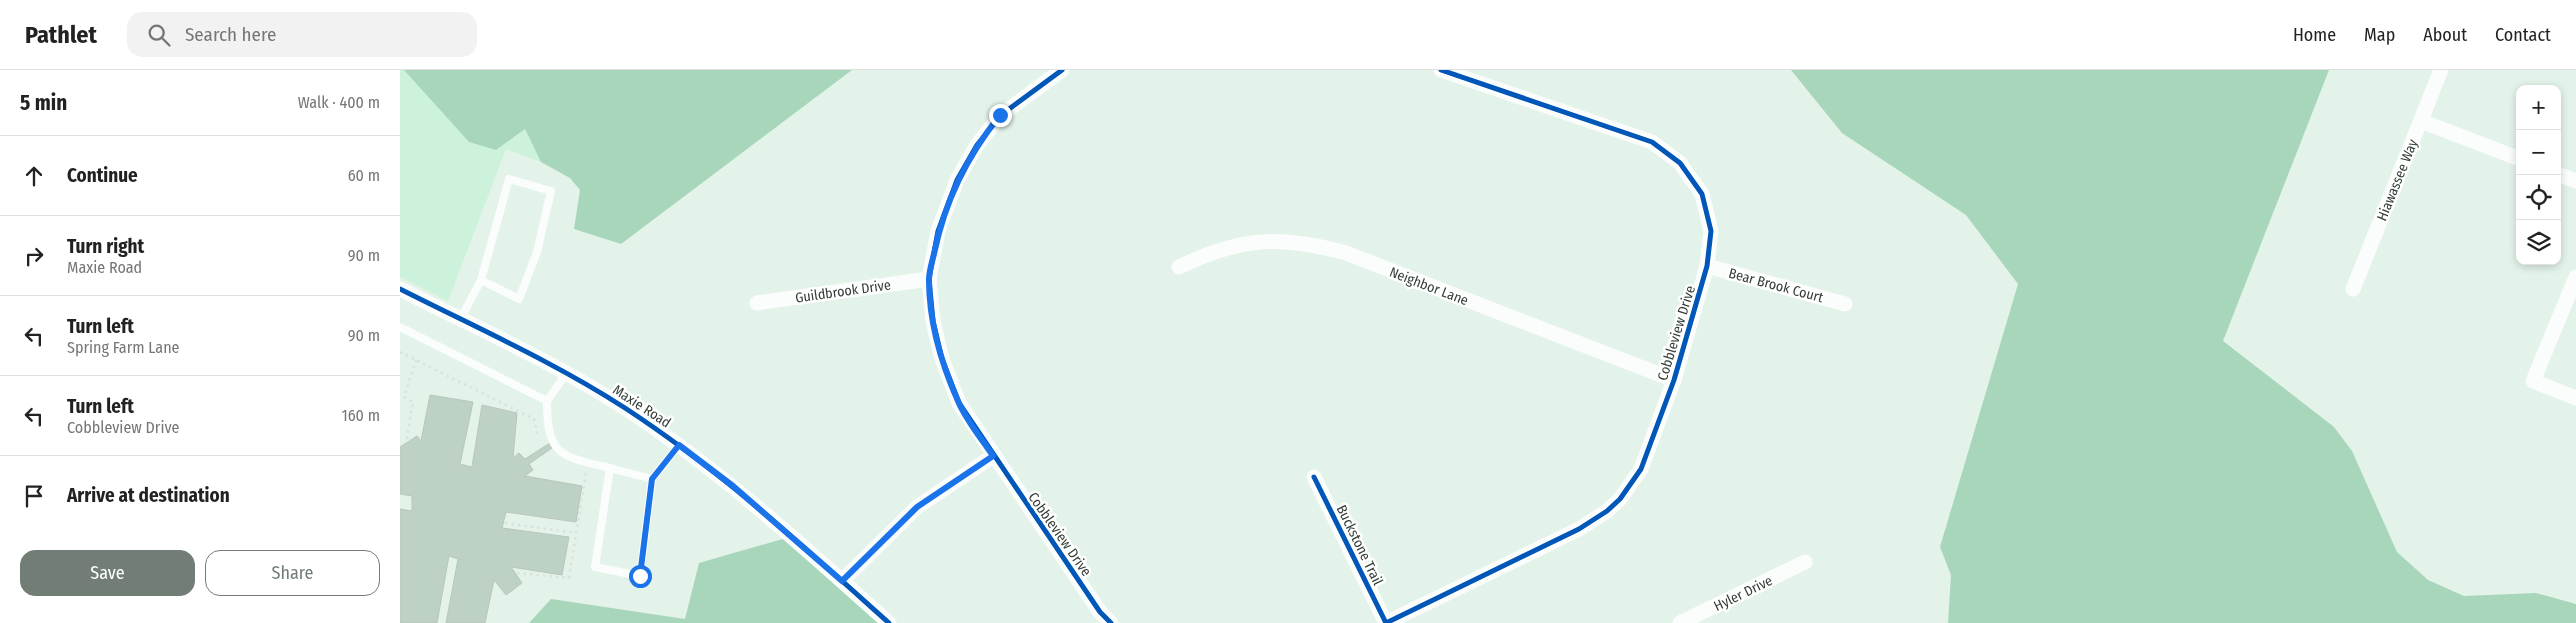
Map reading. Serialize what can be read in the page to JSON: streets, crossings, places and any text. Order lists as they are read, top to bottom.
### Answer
{
  "streets": {
    "street": [
      "Hiawassee Way",
      "Bear Brook Court",
      "Neighbor Lane",
      "Guildbrook Drive",
      "Cobbleview Drive",
      "Maxie Road",
      "Buckstone Trail",
      "Hyler Drive"
    ]
  },
  "crossings": [
    ["Bear Brook Court", "Cobbleview Drive"],
    ["Neighbor Lane", "Cobbleview Drive"],
    ["Guildbrook Drive", "Cobbleview Drive"],
    ["Cobbleview Drive", "Buckstone Trail"]
  ],
  "page": {
    "header": "Pathlet",
    "search": "Search here",
    "nav": [
      "Home",
      "Map",
      "About",
      "Contact"
    ],
    "heading": ["5 min", "Walk · 400 m"],
    "map_buttons": ["+", "−"],
    "list": [
      ["Continue", "60 m"],
      ["Turn right", "Maxie Road", "90 m"],
      ["Turn left", "Spring Farm Lane", "90 m"],
      ["Turn left", "Cobbleview Drive", "160 m"],
      "Arrive at destination"
    ],
    "buttons": ["Save", "Share"]
  }
}
